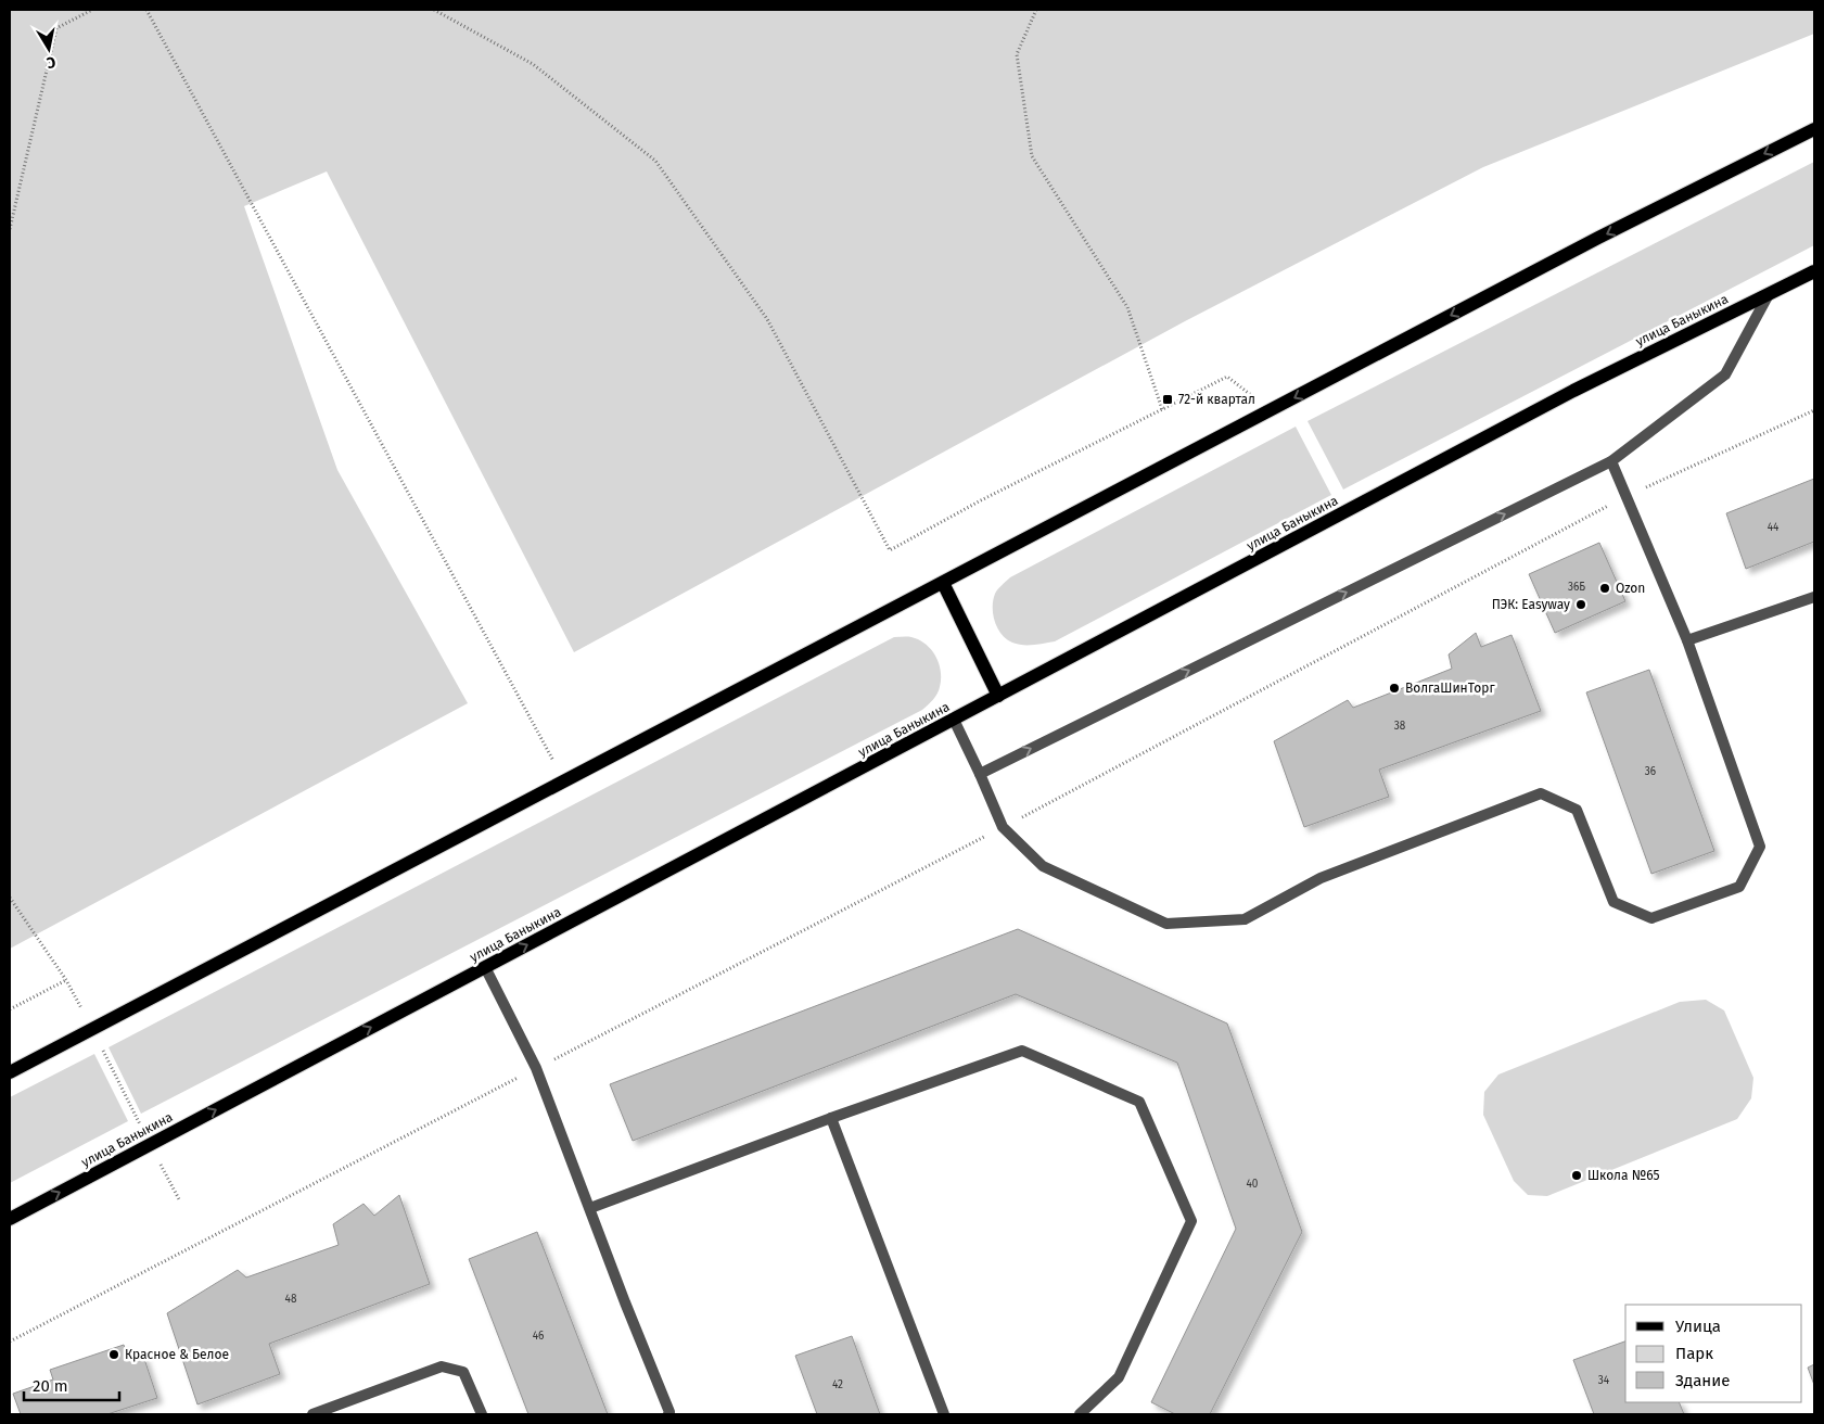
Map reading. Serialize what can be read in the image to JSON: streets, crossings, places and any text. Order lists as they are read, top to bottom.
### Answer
{
  "streets": {
    "main road": ["улица Баныкина"]
  },
  "one_way": ["улица Баныкина"],
  "places": {
    "transit": ["72-й квартал"],
    "other": [
      "Ozon",
      "ПЭК: Easyway",
      "ВолгаШинТорг",
      "Школа №65",
      "Красное & Белое"
    ]
  },
  "house_numbers": [
    "44",
    "36Б",
    "38",
    "36",
    "40",
    "48",
    "46",
    "34",
    "42"
  ],
  "legend": ["Улица", "Парк", "Здание"],
  "scale_bar": "20 m",
  "north": "bottom"
}
